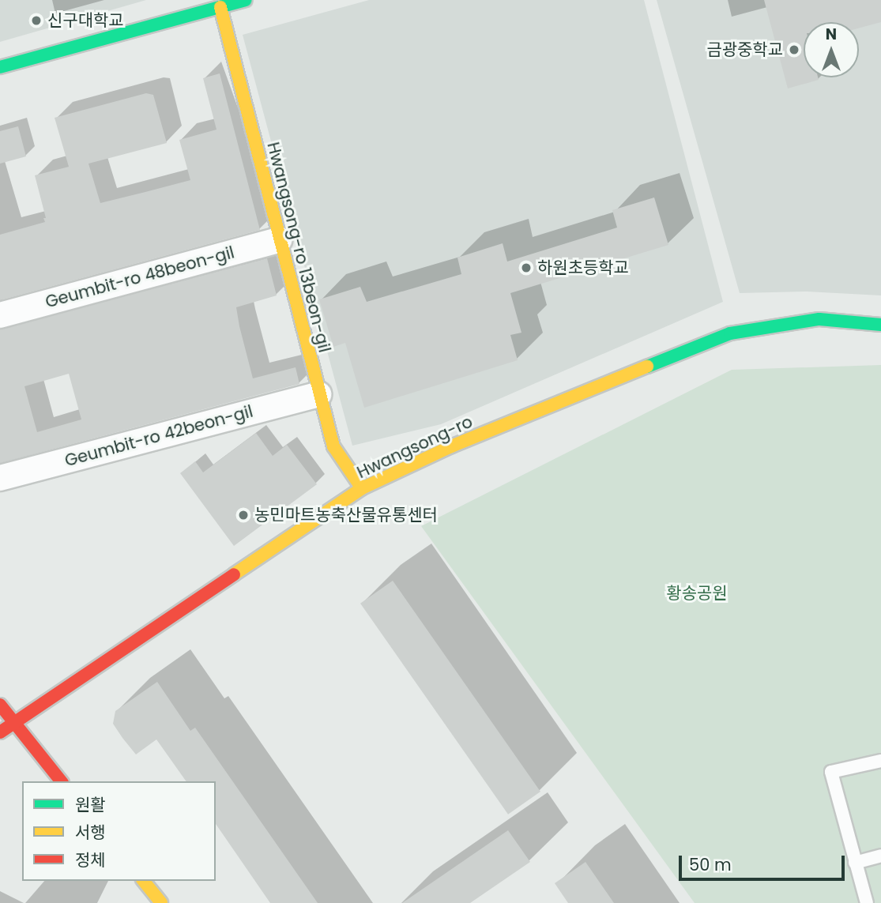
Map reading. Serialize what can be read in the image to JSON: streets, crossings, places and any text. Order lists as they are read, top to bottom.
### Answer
{
  "streets": {
    "street": [
      "Hwangsong-ro 13beon-gil",
      "Geumbit-ro 48beon-gil",
      "Geumbit-ro 42beon-gil",
      "Hwangsong-ro"
    ]
  },
  "crossings": [
    ["Hwangsong-ro 13beon-gil", "Geumbit-ro 48beon-gil"],
    ["Hwangsong-ro 13beon-gil", "Geumbit-ro 42beon-gil"],
    ["Hwangsong-ro 13beon-gil", "Hwangsong-ro"]
  ],
  "parks": ["황송공원"],
  "places": [
    "신구대학교",
    "금광중학교",
    "하원초등학교",
    "농민마트농축산물유통센터"
  ],
  "legend": ["원활", "서행", "정체"],
  "scale_bar": "50 m",
  "north": "top"
}
